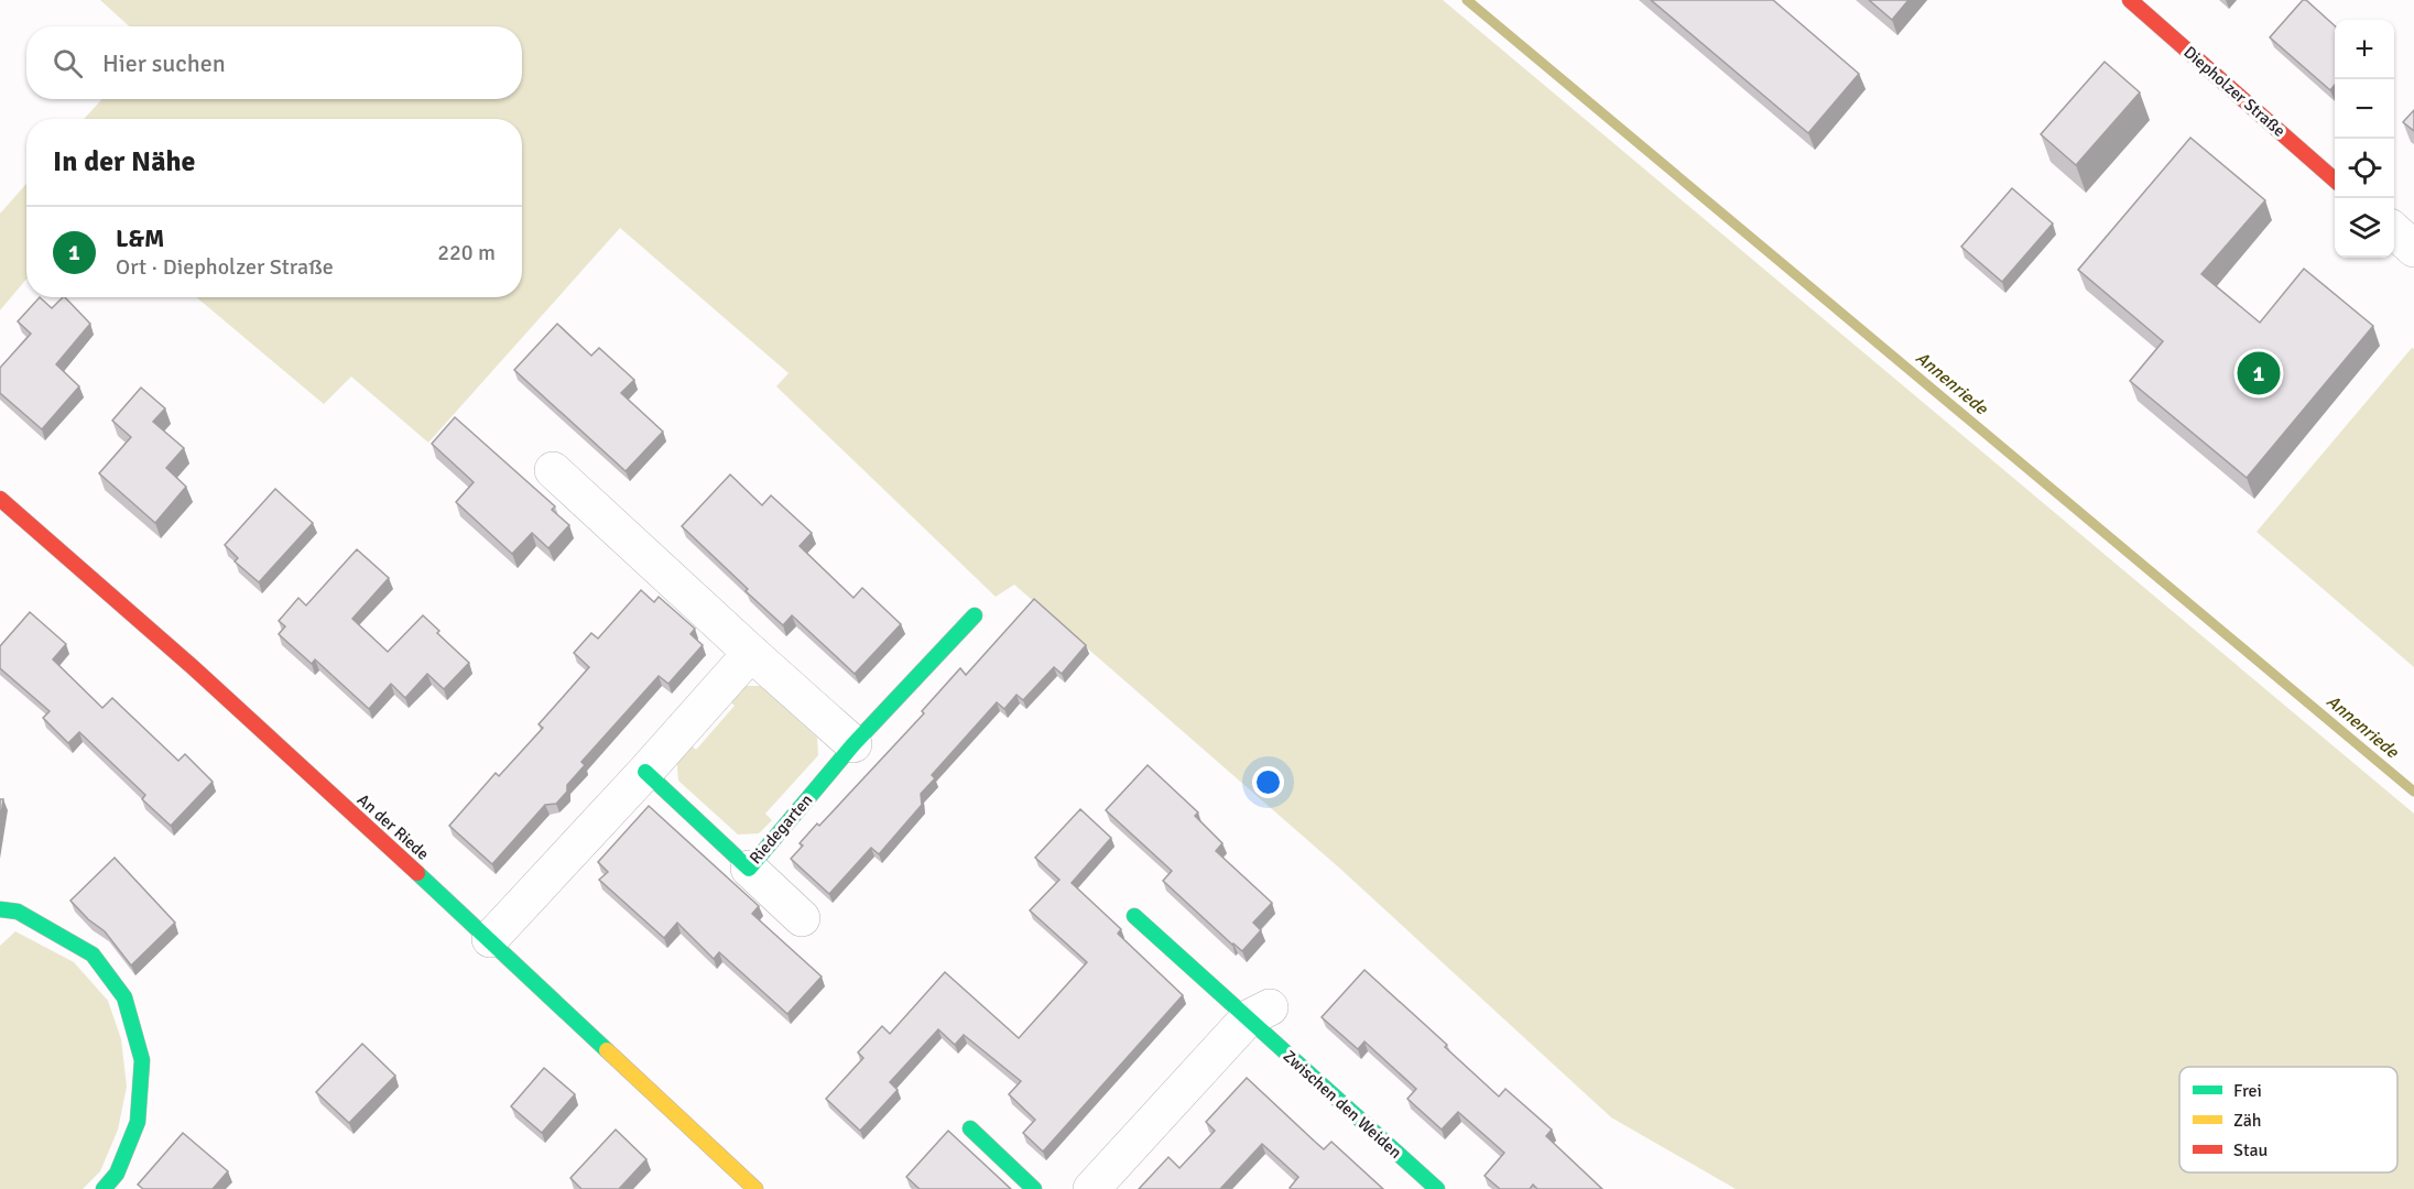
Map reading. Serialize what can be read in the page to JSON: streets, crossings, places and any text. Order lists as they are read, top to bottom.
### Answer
{
  "streets": {
    "street": [
      "Diepholzer Straße",
      "An der Riede",
      "Riedegarten",
      "Zwischen den Weiden"
    ]
  },
  "water": ["Annenriede"],
  "legend": ["Frei", "Zäh", "Stau"],
  "page": {
    "map_buttons": ["+", "−"],
    "search": "Hier suchen",
    "heading": "In der Nähe",
    "list": [
      {
        "mark": "1",
        "name": "L&M",
        "note": "Ort · Diepholzer Straße",
        "value": "220 m"
      }
    ],
    "pins": "1"
  }
}
